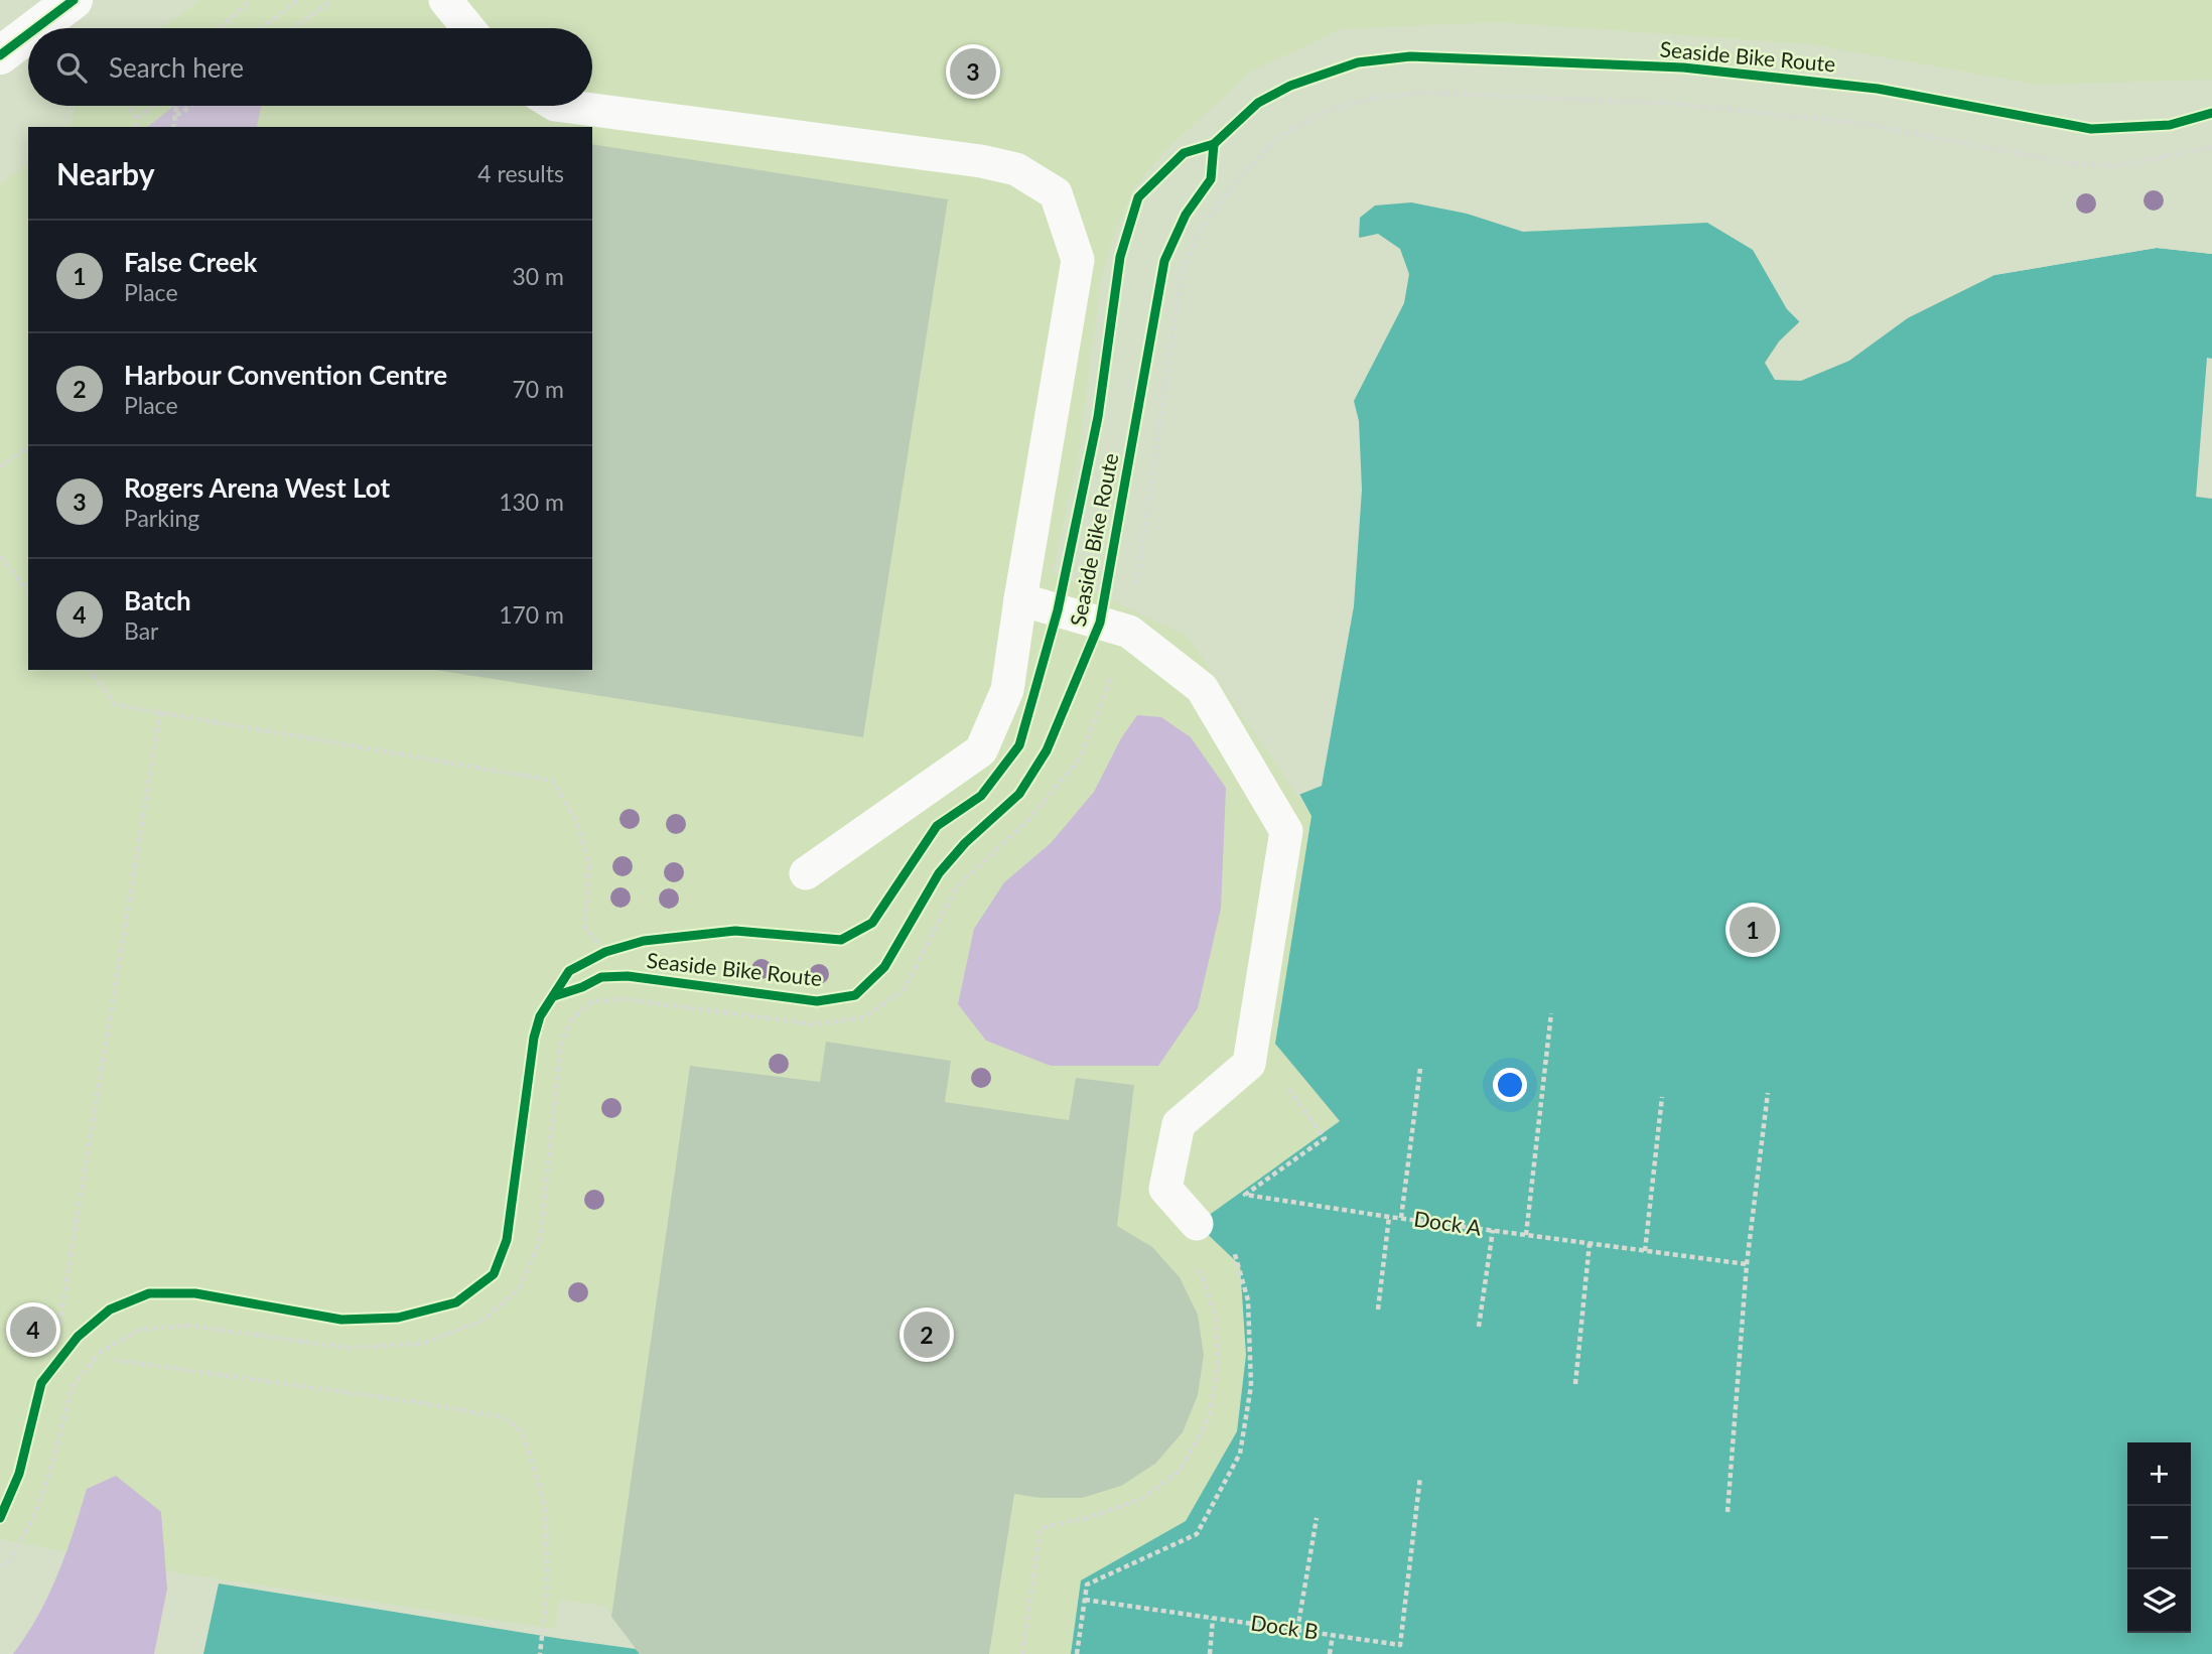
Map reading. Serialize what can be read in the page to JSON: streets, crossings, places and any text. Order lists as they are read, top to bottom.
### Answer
{
  "streets": {
    "path": ["Dock A", "Dock B"],
    "cycle path": ["Seaside Bike Route"]
  },
  "page": {
    "search": "Search here",
    "pins": [
      "3",
      "1",
      "4",
      "2"
    ],
    "heading": ["Nearby", "4 results"],
    "list": [
      {
        "mark": "1",
        "name": "False Creek",
        "note": "Place",
        "value": "30 m"
      },
      {
        "mark": "2",
        "name": "Harbour Convention Centre",
        "note": "Place",
        "value": "70 m"
      },
      {
        "mark": "3",
        "name": "Rogers Arena West Lot",
        "note": "Parking",
        "value": "130 m"
      },
      {
        "mark": "4",
        "name": "Batch",
        "note": "Bar",
        "value": "170 m"
      }
    ],
    "map_buttons": ["+", "−"]
  }
}
